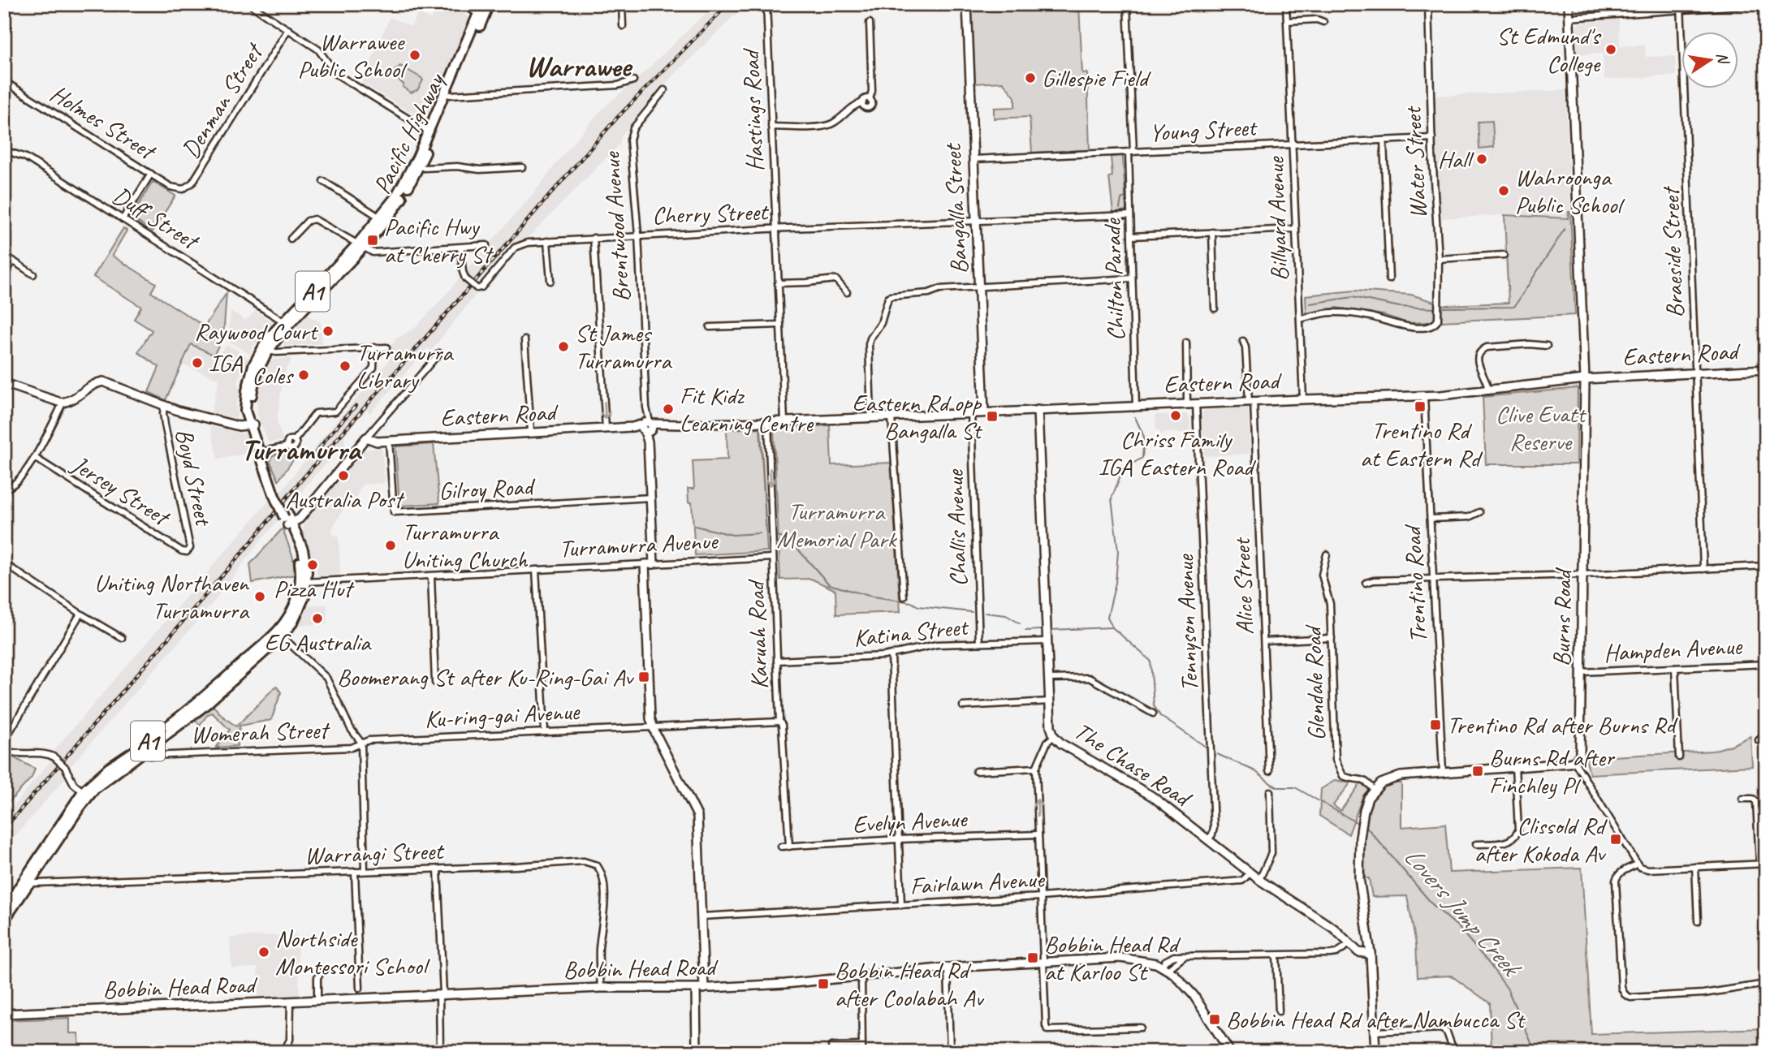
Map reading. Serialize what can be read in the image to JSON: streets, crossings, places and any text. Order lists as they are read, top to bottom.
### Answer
{
  "streets": {
    "highway": ["Pacific Highway", "A1"],
    "main road": [
      "Bangalla Street",
      "Brentwood Avenue",
      "Eastern Road",
      "Turramurra Avenue",
      "Burns Road",
      "The Chase Road",
      "Bobbin Head Road"
    ],
    "street": [
      "Denman Street",
      "Hastings Road",
      "Holmes Street",
      "Young Street",
      "Water Street",
      "Cherry Street",
      "Duff Street",
      "Billyard Avenue",
      "Braeside Street",
      "Chilton Parade",
      "Boyd Street",
      "Gilroy Road",
      "Jersey Street",
      "Challis Avenue",
      "Trentino Road",
      "Alice Street",
      "Tennyson Avenue",
      "Katina Street",
      "Karuah Road",
      "Hampden Avenue",
      "Glendale Road",
      "Ku-ring-gai Avenue",
      "Womerah Street",
      "Evelyn Avenue",
      "Warrangi Street",
      "Fairlawn Avenue"
    ]
  },
  "crossings": [
    ["Denman Street", "Holmes Street"],
    ["Hastings Road", "Cherry Street"],
    ["Hastings Road", "Eastern Road"],
    ["Young Street", "Water Street"],
    ["Young Street", "Bangalla Street"],
    ["Young Street", "Billyard Avenue"],
    ["Young Street", "Chilton Parade"],
    ["Pacific Highway", "Duff Street"],
    ["Pacific Highway", "Turramurra Avenue"],
    ["Pacific Highway", "Womerah Street"],
    ["Pacific Highway", "Warrangi Street"],
    ["Water Street", "Billyard Avenue"],
    ["Bangalla Street", "Cherry Street"],
    ["Bangalla Street", "Eastern Road"],
    ["Cherry Street", "Brentwood Avenue"],
    ["Cherry Street", "Chilton Parade"],
    ["Billyard Avenue", "Eastern Road"],
    ["Brentwood Avenue", "Eastern Road"],
    ["Brentwood Avenue", "Gilroy Road"],
    ["Brentwood Avenue", "Turramurra Avenue"],
    ["Braeside Street", "Eastern Road"],
    ["Chilton Parade", "Eastern Road"],
    ["Eastern Road", "Gilroy Road"],
    ["Eastern Road", "Challis Avenue"],
    ["Eastern Road", "Trentino Road"],
    ["Eastern Road", "Alice Street"],
    ["Eastern Road", "Burns Road"],
    ["Eastern Road", "Tennyson Avenue"],
    ["Eastern Road", "Karuah Road"],
    ["Eastern Road", "The Chase Road"],
    ["Boyd Street", "Jersey Street"],
    ["Challis Avenue", "Katina Street"],
    ["Turramurra Avenue", "Karuah Road"],
    ["Burns Road", "Hampden Avenue"],
    ["Tennyson Avenue", "The Chase Road"],
    ["Katina Street", "Karuah Road"],
    ["Katina Street", "The Chase Road"],
    ["Karuah Road", "Ku-ring-gai Avenue"],
    ["Karuah Road", "Evelyn Avenue"],
    ["Ku-ring-gai Avenue", "Womerah Street"],
    ["The Chase Road", "Fairlawn Avenue"],
    ["Warrangi Street", "Bobbin Head Road"]
  ],
  "districts": ["Warrawee", "Turramurra"],
  "water": ["Lovers Jump Creek"],
  "parks": ["Clive Evatt Reserve", "Turramurra Memorial Park"],
  "places": {
    "other": [
      "St Edmund's College",
      "Warrawee Public School",
      "Gillespie Field",
      "Hall",
      "Wahroonga Public School",
      "Raywood Court",
      "St James Turramurra",
      "IGA",
      "Turramurra Library",
      "Coles",
      "Fit Kidz Learning Centre",
      "Chriss Family IGA Eastern Road",
      "Australia Post",
      "Turramurra Uniting Church",
      "Pizza Hut",
      "Uniting Northaven Turramurra",
      "EG Australia",
      "Northside Montessori School"
    ],
    "transit": [
      "Pacific Hwy at Cherry St",
      "Trentino Rd at Eastern Rd",
      "Eastern Rd opp Bangalla St",
      "Boomerang St after Ku-Ring-Gai Av",
      "Trentino Rd after Burns Rd",
      "Burns Rd after Finchley Pl",
      "Clissold Rd after Kokoda Av",
      "Bobbin Head Rd at Karloo St",
      "Bobbin Head Rd after Coolabah Av",
      "Bobbin Head Rd after Nambucca St"
    ]
  },
  "north": "right"
}
